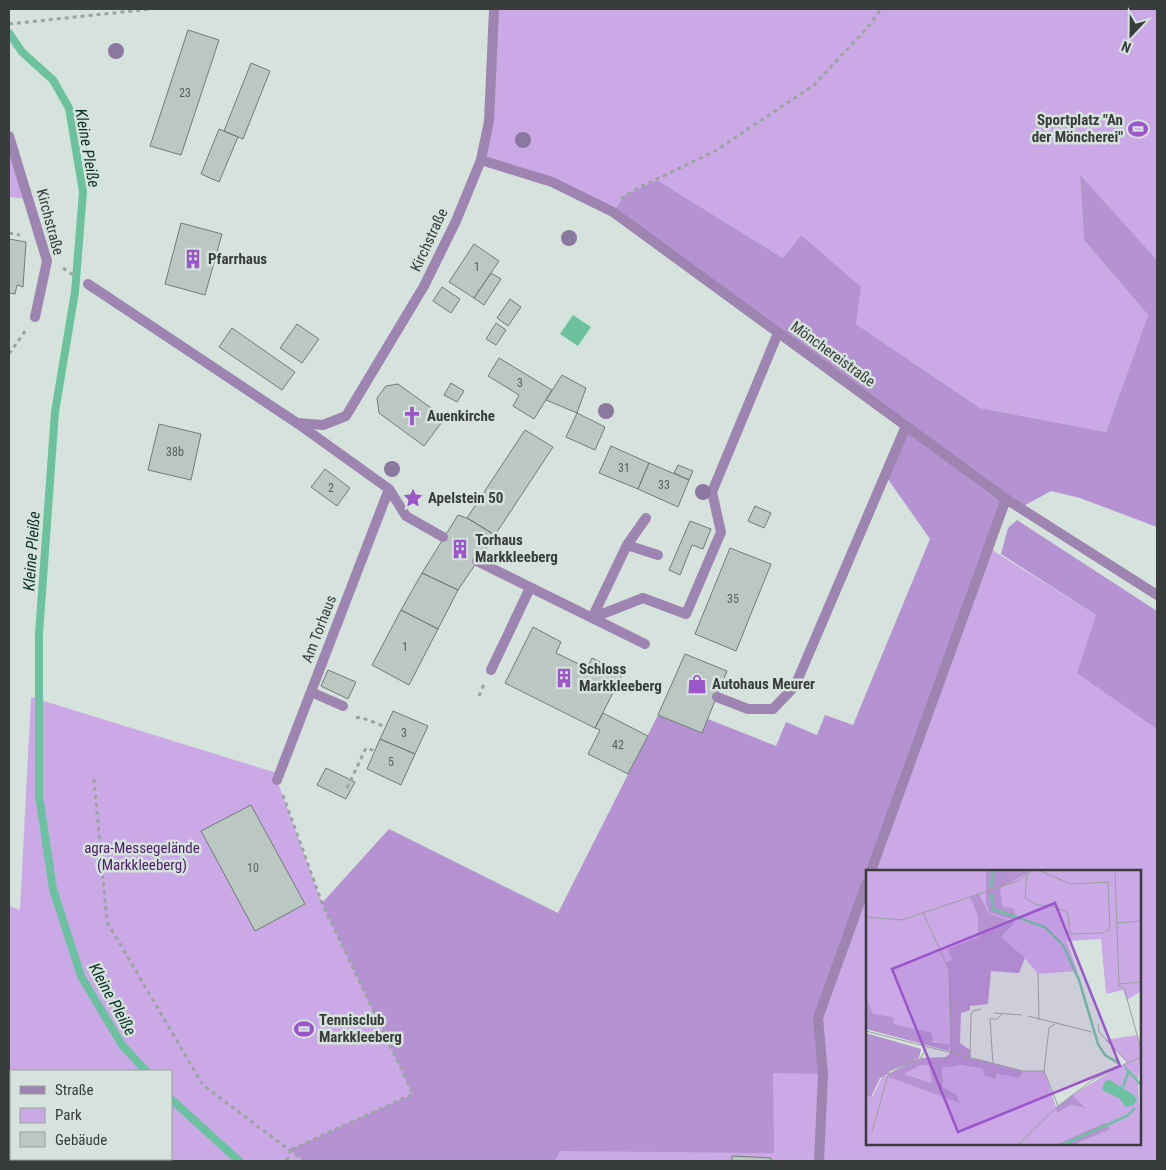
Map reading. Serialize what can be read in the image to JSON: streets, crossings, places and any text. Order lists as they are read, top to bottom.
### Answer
{
  "streets": {
    "street": ["Kirchstraße", "Mönchereistraße", "Am Torhaus"]
  },
  "crossings": [
    ["Kirchstraße", "Mönchereistraße"],
    ["Kirchstraße", "Am Torhaus"]
  ],
  "water": ["Kleine Pleiße"],
  "parks": ["agra-Messegelände (Markkleeberg)"],
  "places": {
    "sports": ["Sportplatz \"An der Möncherei\"", "Tennisclub Markkleeberg"],
    "building": ["Pfarrhaus", "Torhaus Markkleeberg", "Schloss Markkleeberg"],
    "church": ["Auenkirche"],
    "place": ["Apelstein 50"],
    "shop": ["Autohaus Meurer"]
  },
  "house_numbers": [
    "23",
    "1",
    "3",
    "38b",
    "31",
    "33",
    "2",
    "35",
    "1",
    "3",
    "42",
    "5",
    "10"
  ],
  "legend": ["Straße", "Park", "Gebäude"],
  "north": "bottom"
}
